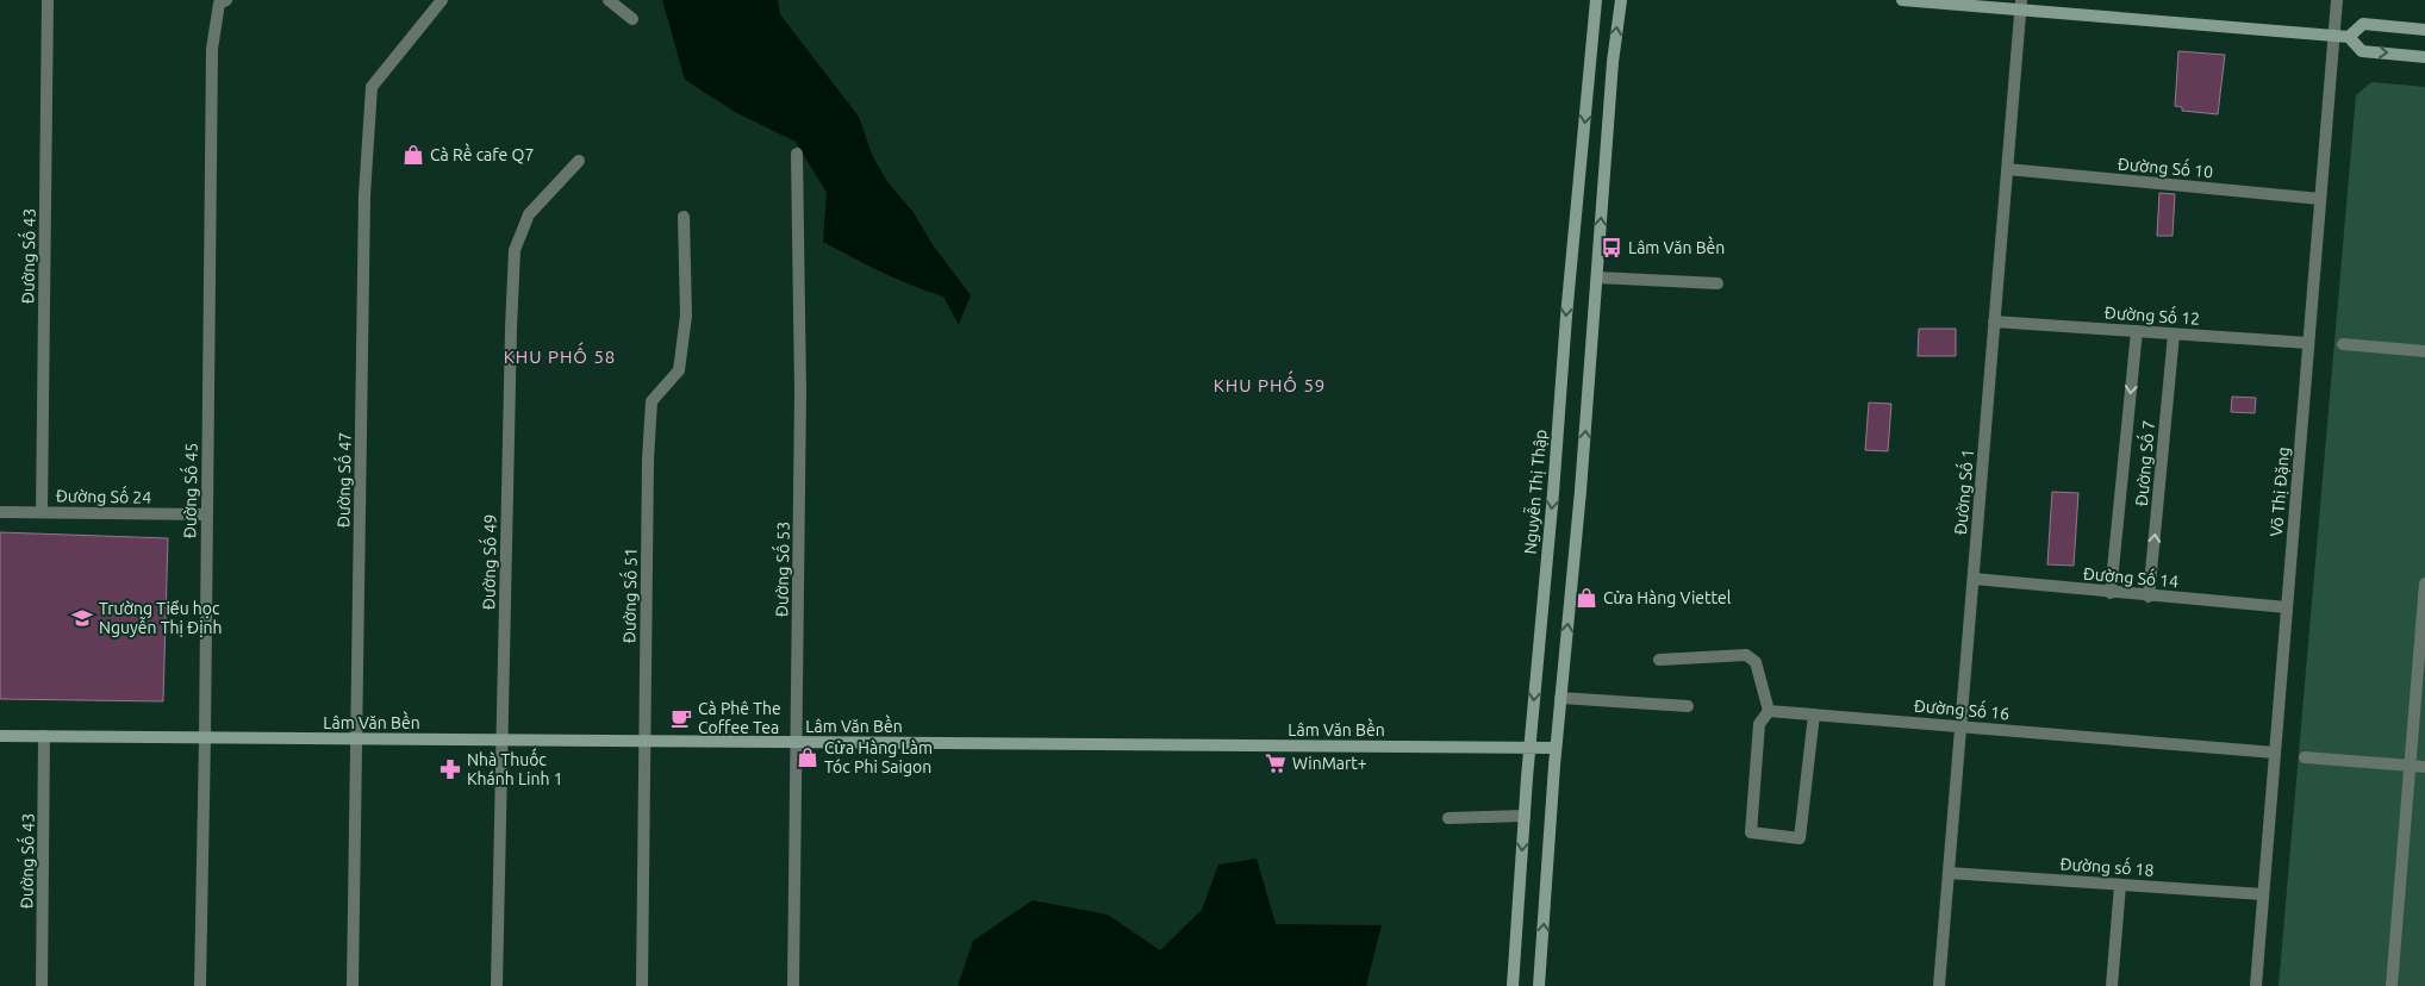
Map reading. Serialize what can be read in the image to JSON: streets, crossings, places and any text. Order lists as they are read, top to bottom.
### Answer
{
  "streets": {
    "main road": ["Nguyễn Thị Thập", "Lâm Văn Bền"],
    "street": [
      "Đường Số 10",
      "Đường Số 43",
      "Đường Số 12",
      "Đường Số 7",
      "Đường Số 47",
      "Đường Số 45",
      "Đường Số 1",
      "Võ Thị Đặng",
      "Đường Số 24",
      "Đường Số 49",
      "Đường Số 53",
      "Đường Số 14",
      "Đường Số 51",
      "Đường Số 16",
      "Đường số 18"
    ]
  },
  "crossings": [
    ["Đường Số 10", "Đường Số 1"],
    ["Đường Số 10", "Võ Thị Đặng"],
    ["Đường Số 43", "Đường Số 24"],
    ["Đường Số 43", "Lâm Văn Bền"],
    ["Đường Số 12", "Đường Số 7"],
    ["Đường Số 12", "Đường Số 1"],
    ["Đường Số 12", "Võ Thị Đặng"],
    ["Đường Số 7", "Đường Số 14"],
    ["Đường Số 47", "Lâm Văn Bền"],
    ["Đường Số 45", "Đường Số 24"],
    ["Đường Số 45", "Lâm Văn Bền"],
    ["Nguyễn Thị Thập", "Lâm Văn Bền"],
    ["Đường Số 1", "Đường Số 14"],
    ["Đường Số 1", "Đường Số 16"],
    ["Đường Số 1", "Đường số 18"],
    ["Võ Thị Đặng", "Đường Số 14"],
    ["Võ Thị Đặng", "Đường Số 16"],
    ["Võ Thị Đặng", "Đường số 18"],
    ["Đường Số 49", "Lâm Văn Bền"],
    ["Đường Số 53", "Lâm Văn Bền"],
    ["Đường Số 51", "Lâm Văn Bền"]
  ],
  "districts": ["KHU PHỐ 58", "KHU PHỐ 59"],
  "places": {
    "shop": ["Cà Rề cafe Q7", "Cửa Hàng Viettel", "Cửa Hàng Làm Tóc Phi Saigon"],
    "bus stop": ["Lâm Văn Bền"],
    "school or university": ["Trường Tiểu học Nguyễn Thị Định"],
    "cafe": ["Cà Phê The Coffee Tea"],
    "supermarket": ["WinMart+"],
    "pharmacy": ["Nhà Thuốc Khánh Linh 1"]
  }
}
